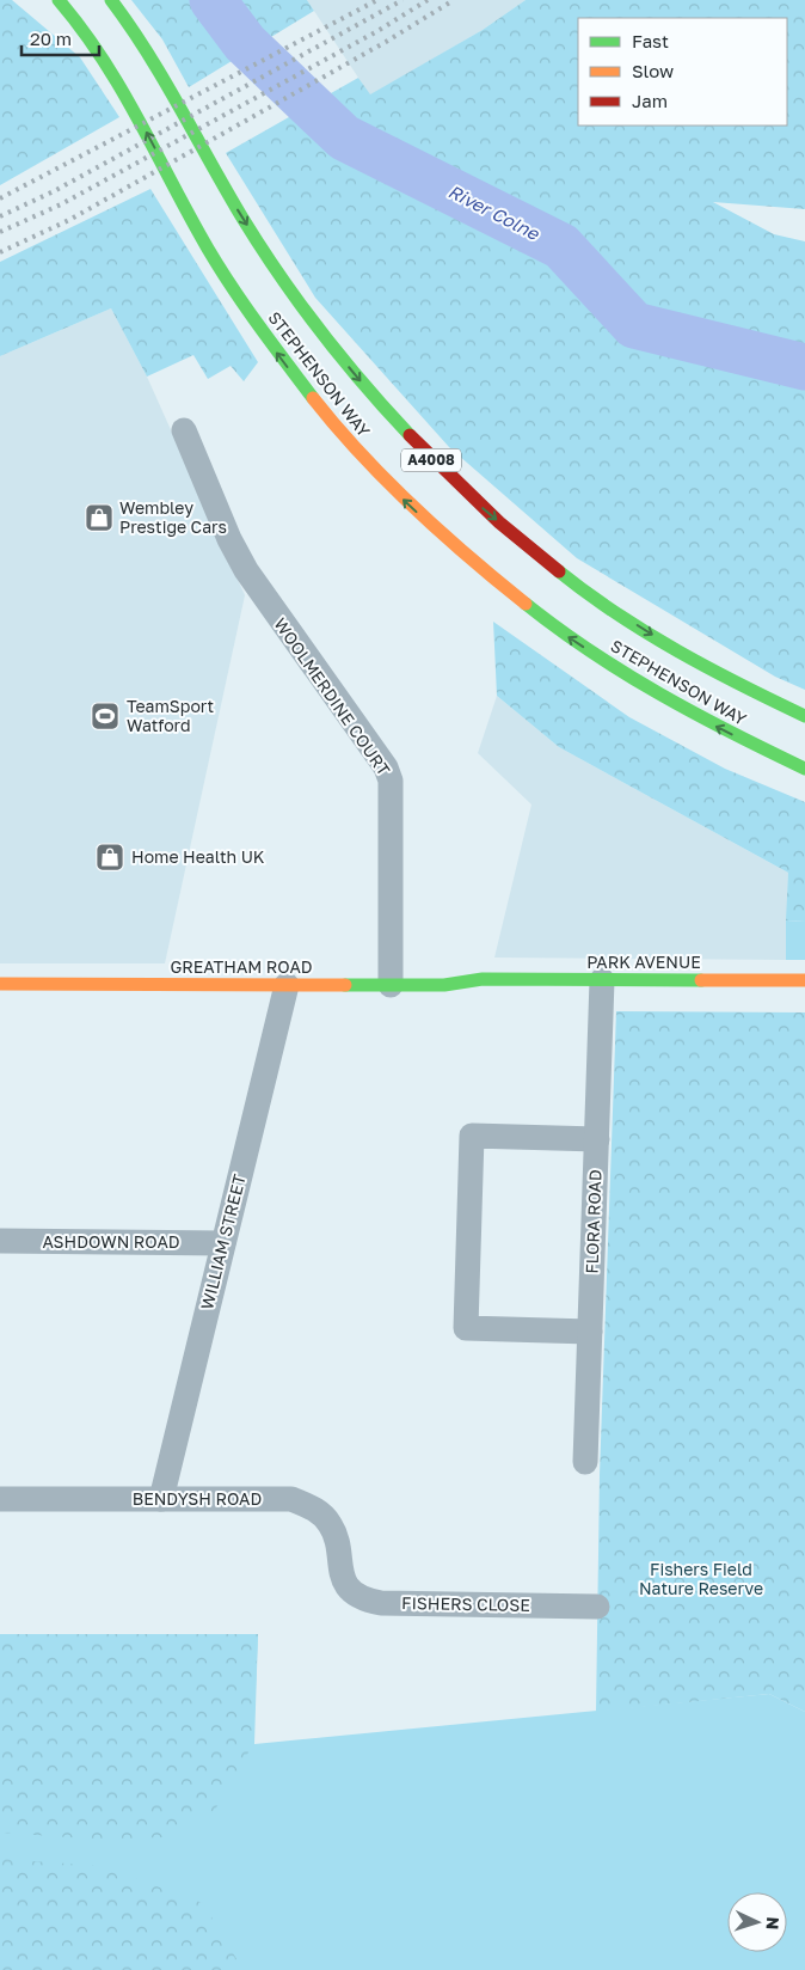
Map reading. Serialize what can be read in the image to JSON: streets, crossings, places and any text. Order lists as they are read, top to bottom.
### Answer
{
  "streets": {
    "main road": [
      "STEPHENSON WAY",
      "A4008",
      "PARK AVENUE",
      "GREATHAM ROAD"
    ],
    "street": [
      "WOOLMERDINE COURT",
      "FLORA ROAD",
      "ASHDOWN ROAD",
      "WILLIAM STREET",
      "BENDYSH ROAD",
      "FISHERS CLOSE"
    ]
  },
  "crossings": [
    ["WOOLMERDINE COURT", "GREATHAM ROAD"],
    ["PARK AVENUE", "GREATHAM ROAD"],
    ["PARK AVENUE", "FLORA ROAD"],
    ["GREATHAM ROAD", "WILLIAM STREET"],
    ["ASHDOWN ROAD", "WILLIAM STREET"],
    ["WILLIAM STREET", "BENDYSH ROAD"],
    ["BENDYSH ROAD", "FISHERS CLOSE"]
  ],
  "water": ["River Colne"],
  "parks": ["Fishers Field Nature Reserve"],
  "places": {
    "shop": ["Wembley Prestige Cars", "Home Health UK"],
    "sports": ["TeamSport Watford"]
  },
  "legend": ["Fast", "Slow", "Jam"],
  "scale_bar": "20 m",
  "north": "right"
}
